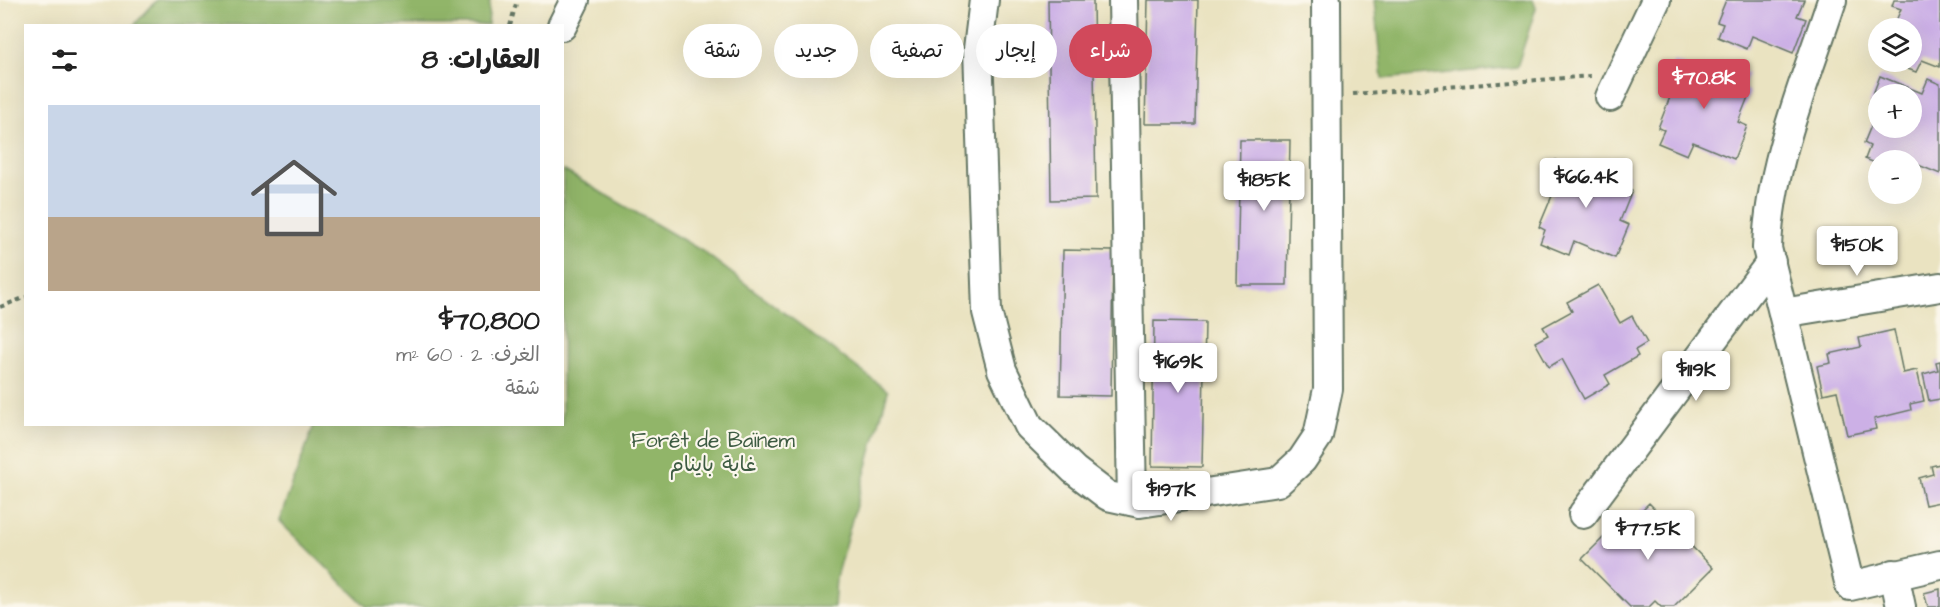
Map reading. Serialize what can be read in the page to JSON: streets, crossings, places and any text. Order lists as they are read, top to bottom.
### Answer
{
  "parks": ["Forêt de Baïnem غابة باينام"],
  "page": {
    "map_buttons": ["+", "−"],
    "chip": [
      "شراء",
      "إيجار",
      "تصفية",
      "جديد",
      "شقة"
    ],
    "heading": "العقارات: 8",
    "price": [
      "$70.8K",
      "$66.4K",
      "$185K",
      "$150K",
      "$169K",
      "$119K",
      "$197K",
      "$77.5K"
    ],
    "list": [
      {
        "name": "$70,800",
        "note": "الغرف: 2 · 60 m² · شقة"
      }
    ]
  }
}
